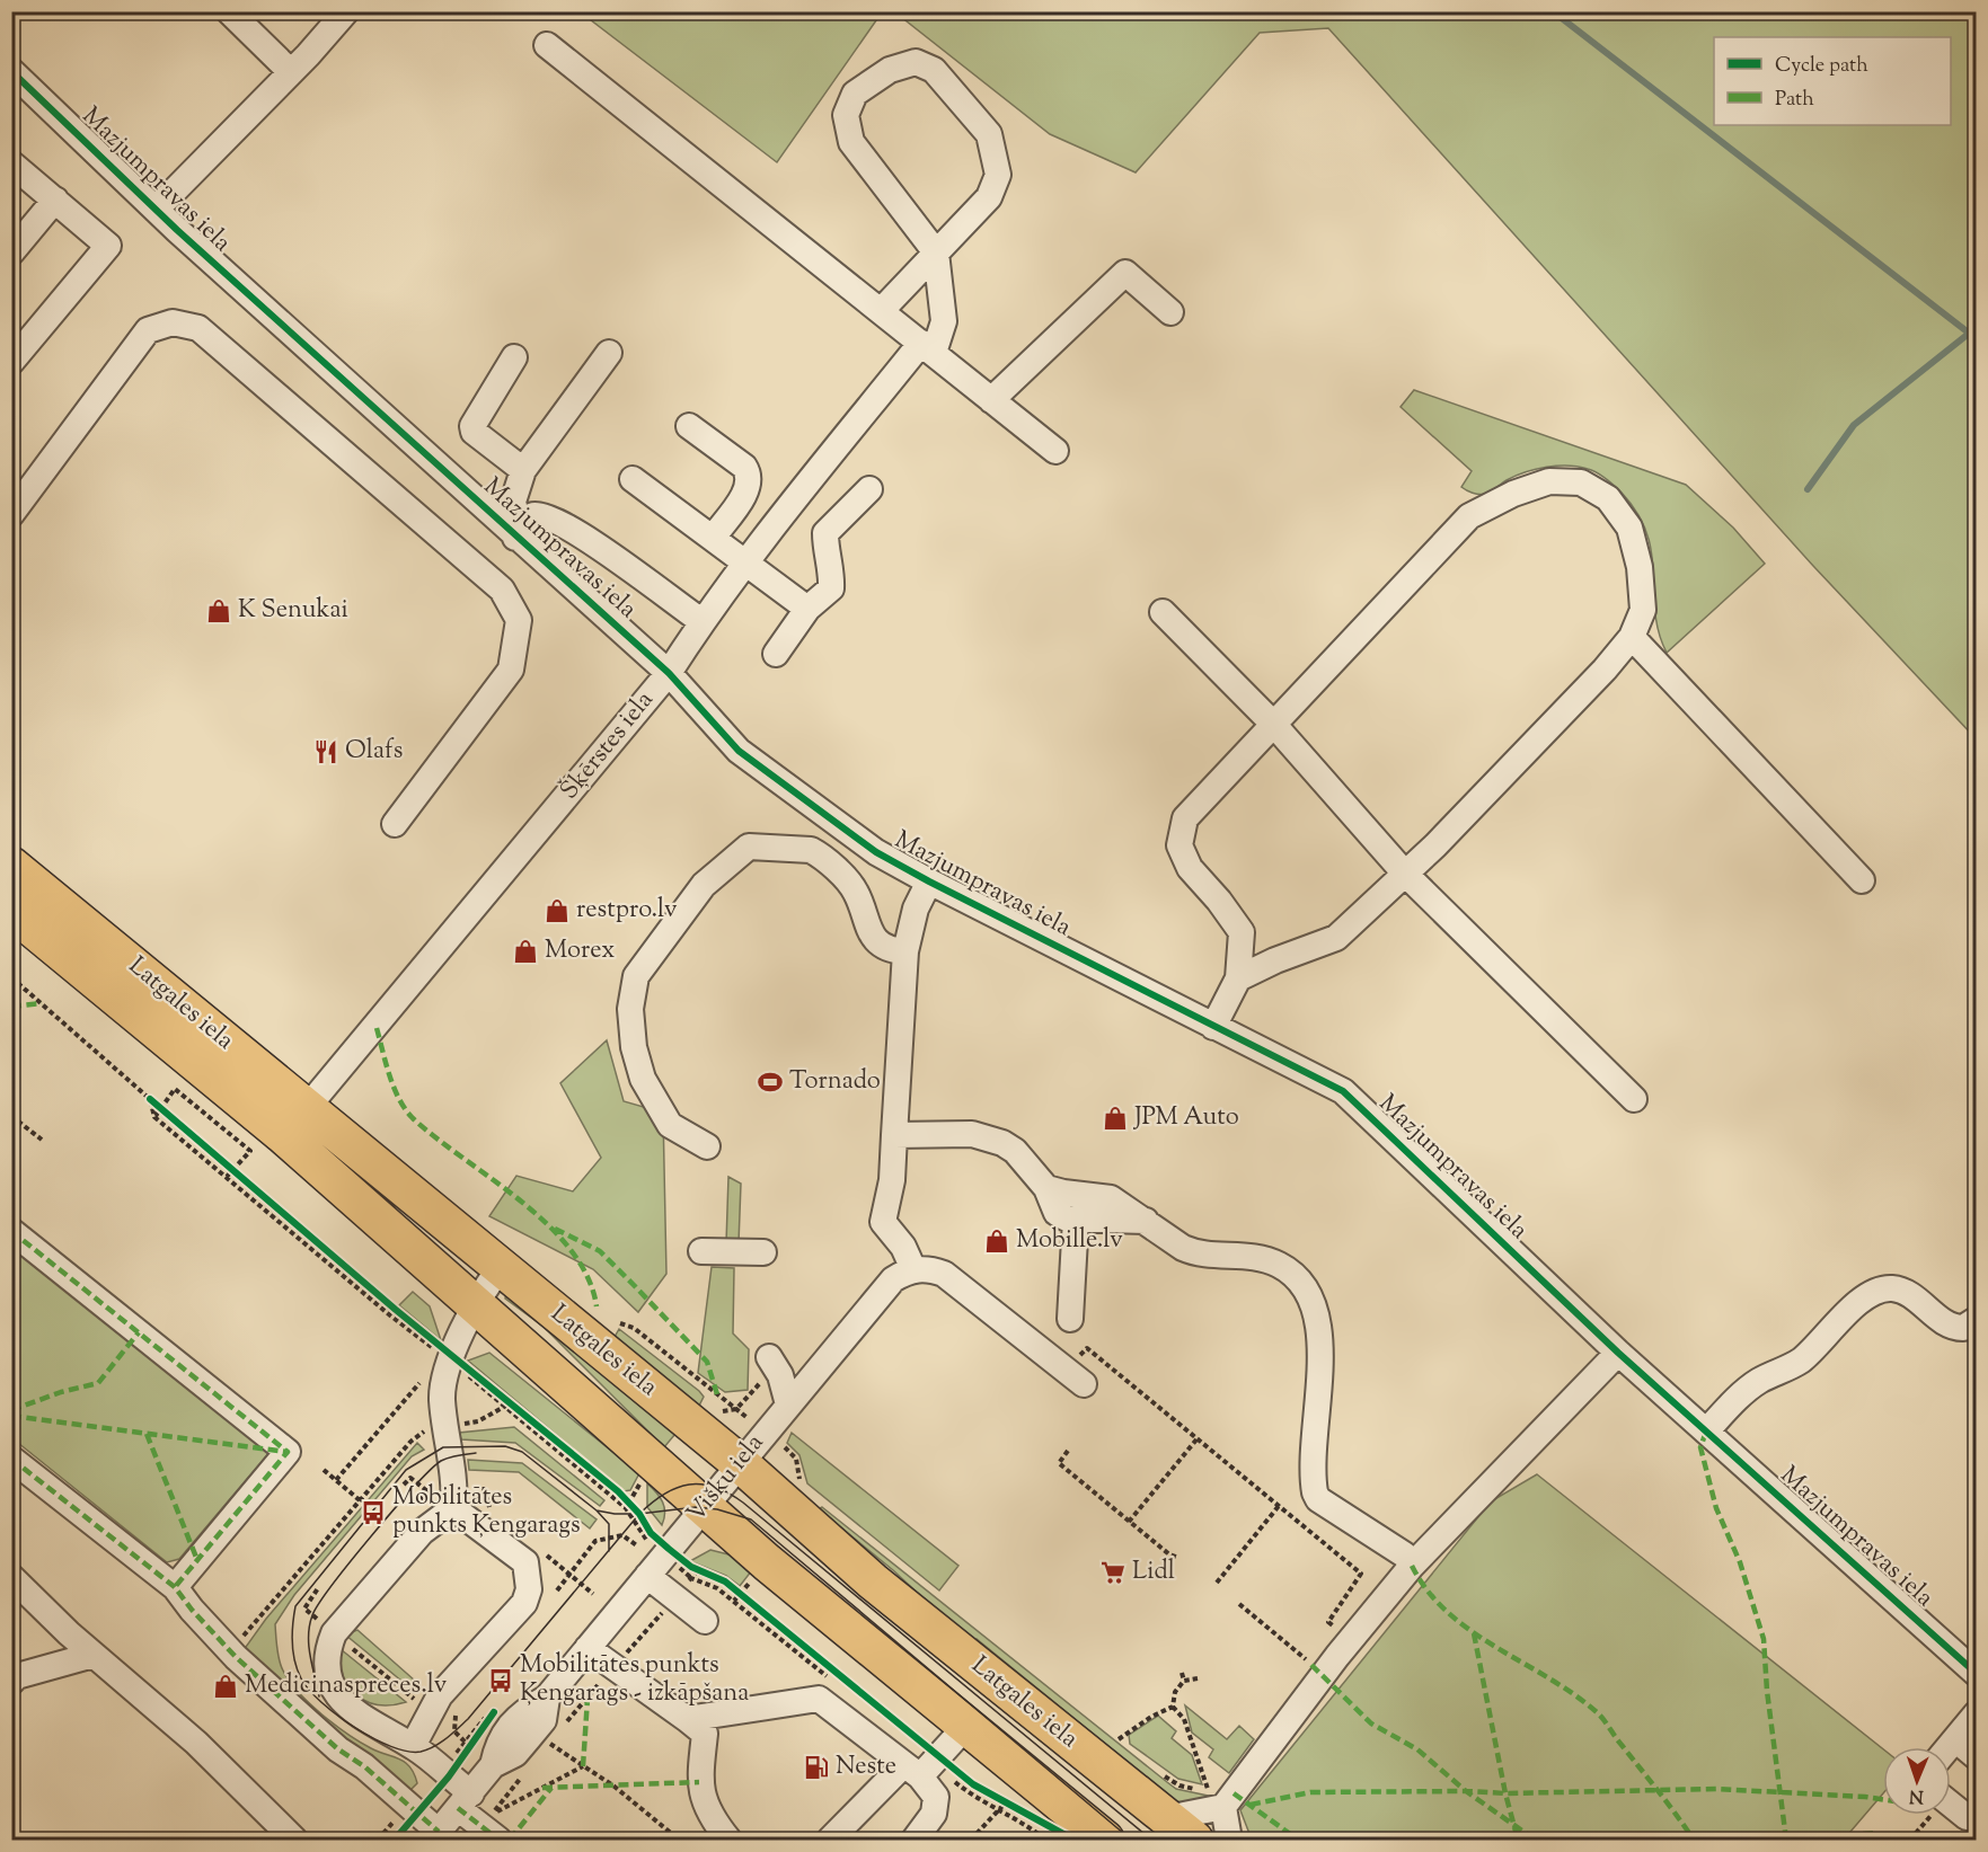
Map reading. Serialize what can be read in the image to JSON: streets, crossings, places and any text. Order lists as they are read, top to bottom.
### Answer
{
  "streets": {
    "highway": ["Latgales iela"],
    "street": ["Mazjumpravas iela", "Šķērstes iela", "Višķu iela"]
  },
  "crossings": [
    ["Mazjumpravas iela", "Šķērstes iela"],
    ["Šķērstes iela", "Latgales iela"],
    ["Latgales iela", "Višķu iela"]
  ],
  "places": {
    "shop": [
      "K Senukai",
      "restpro.lv",
      "Morex",
      "JPM Auto",
      "Mobille.lv",
      "Medicinaspreces.lv"
    ],
    "restaurant": ["Olafs"],
    "sports": ["Tornado"],
    "bus stop": ["Mobilitātes punkts Ķengarags", "Mobilitātes punkts Ķengarags - izkāpšana"],
    "supermarket": ["Lidl"],
    "fuel station": ["Neste"]
  },
  "legend": ["Cycle path", "Path"],
  "north": "bottom"
}
